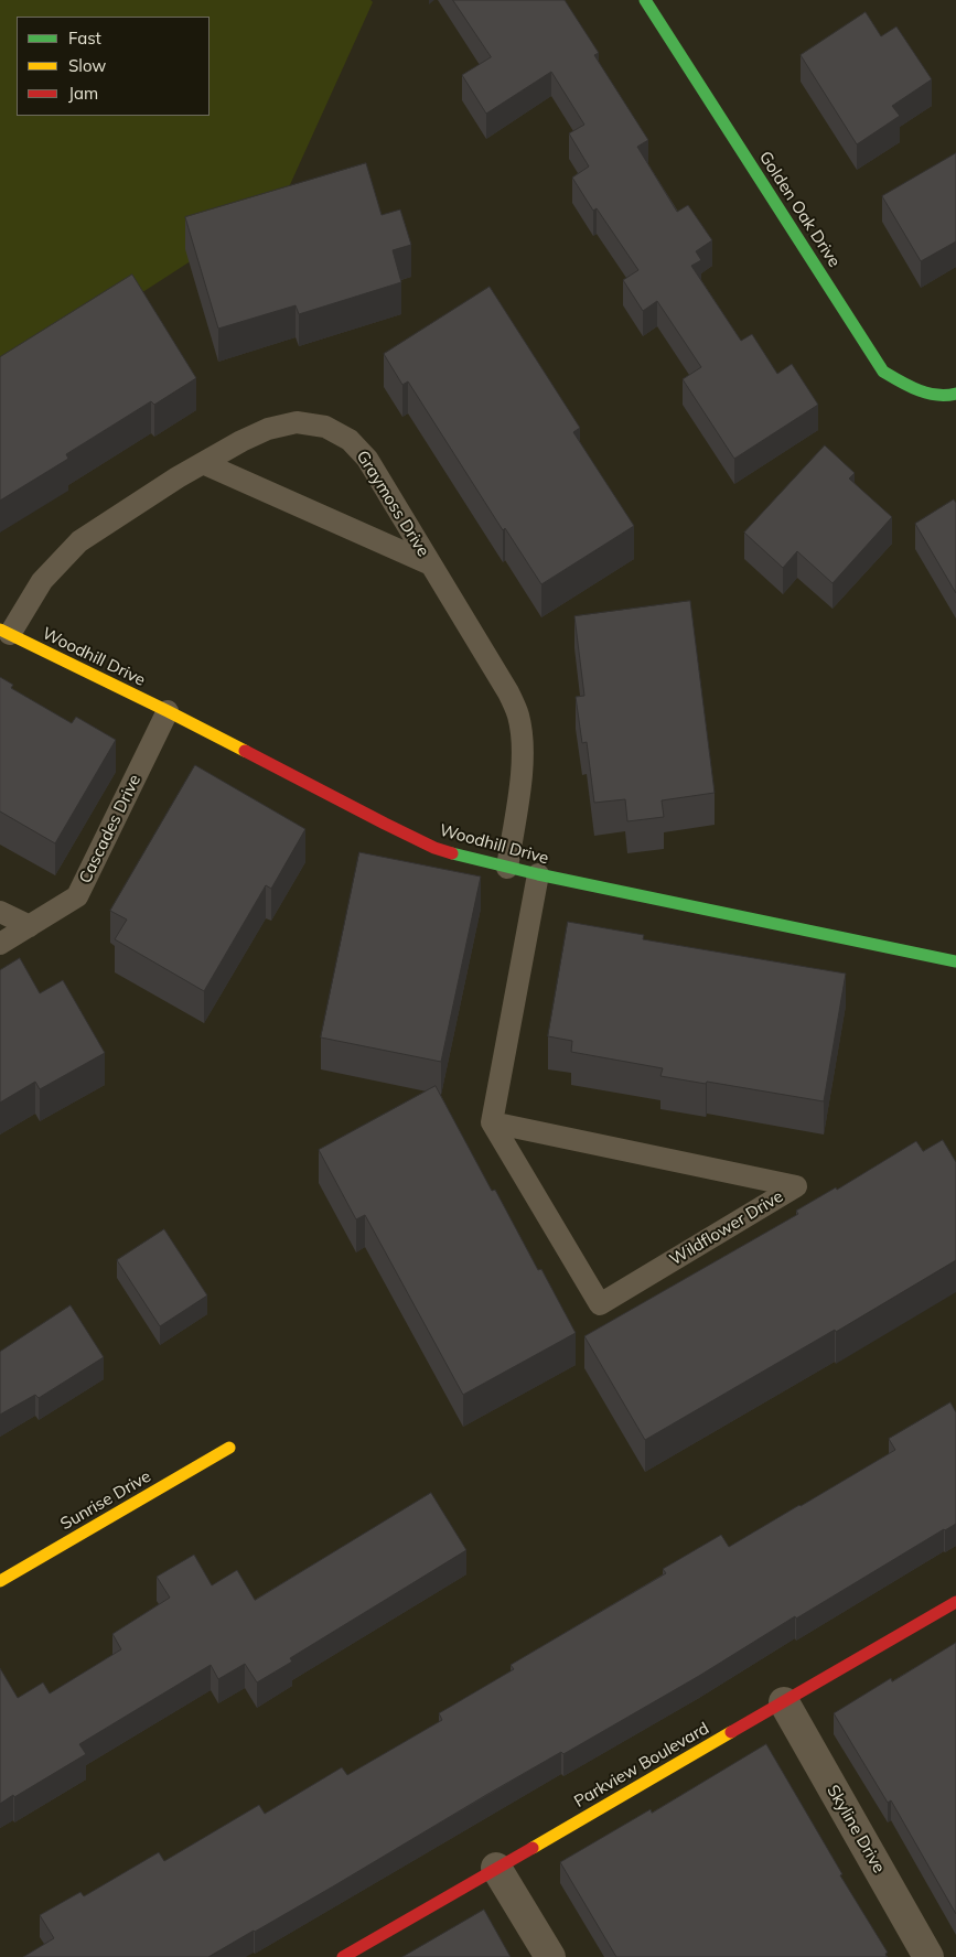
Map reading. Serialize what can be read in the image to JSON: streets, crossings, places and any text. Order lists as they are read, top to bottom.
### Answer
{
  "streets": {
    "street": [
      "Golden Oak Drive",
      "Woodhill Drive",
      "Sunrise Drive",
      "Parkview Boulevard",
      "Skyline Drive"
    ],
    "lane": ["Graymoss Drive", "Cascades Drive", "Wildflower Drive"]
  },
  "crossings": [
    ["Graymoss Drive", "Woodhill Drive"],
    ["Woodhill Drive", "Cascades Drive"],
    ["Parkview Boulevard", "Skyline Drive"]
  ],
  "legend": ["Fast", "Slow", "Jam"]
}
